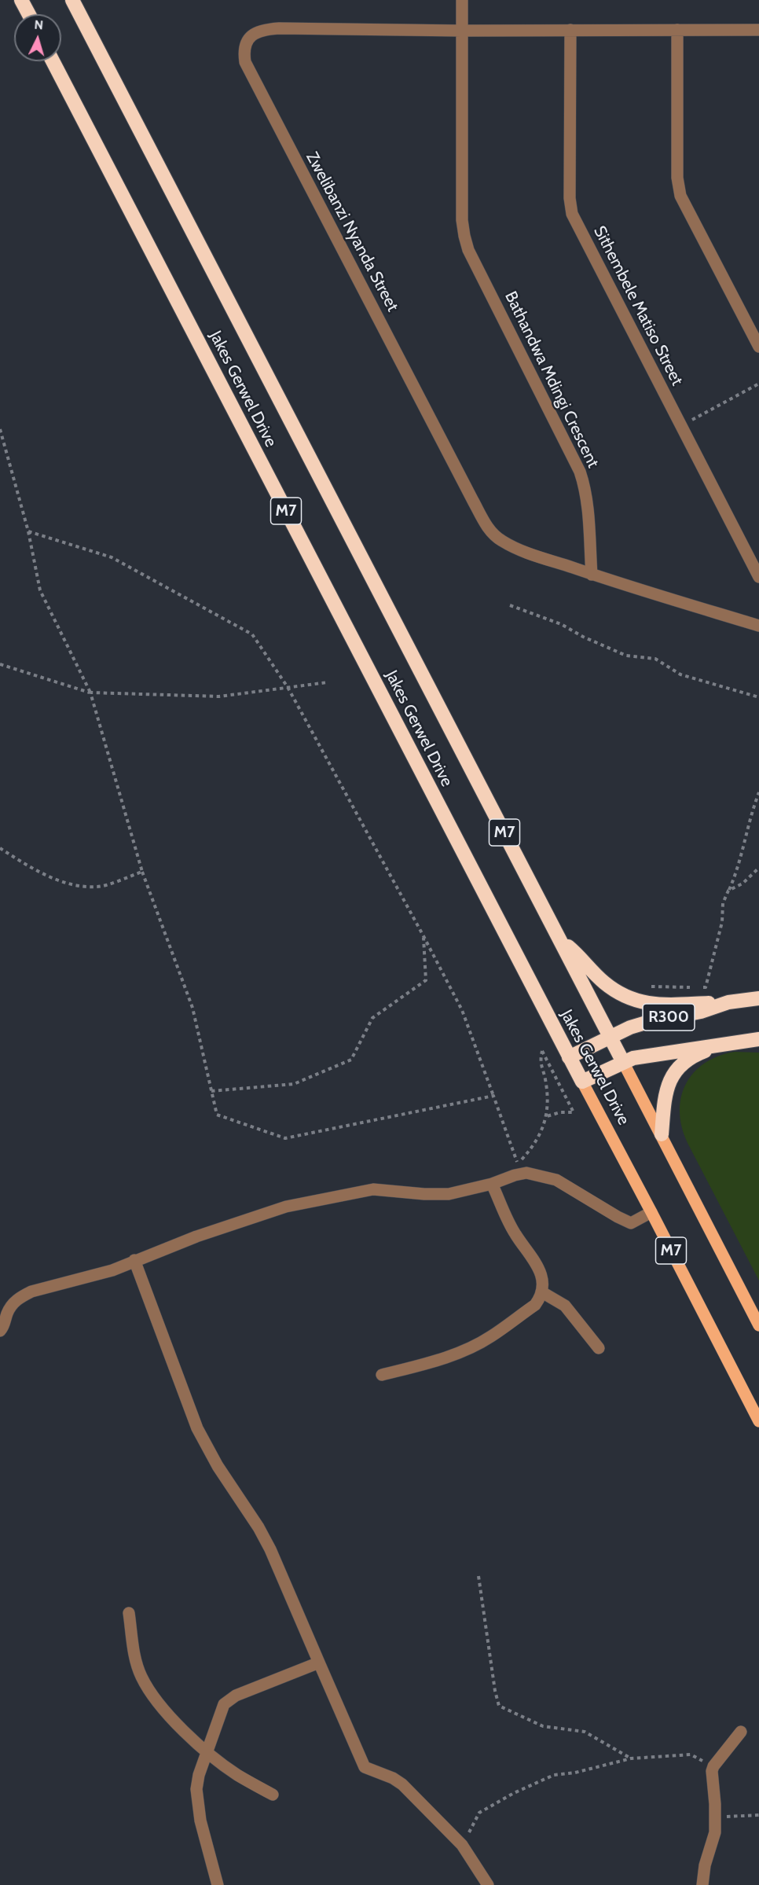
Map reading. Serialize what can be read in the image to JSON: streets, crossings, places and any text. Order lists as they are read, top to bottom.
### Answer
{
  "streets": {
    "highway": ["Jakes Gerwel Drive", "M7", "R300"],
    "street": ["Zwelibanzi Nyanda Street", "Sithembele Matiso Street", "Bathandwa Mdingi Crescent"]
  },
  "crossings": [
    ["Zwelibanzi Nyanda Street", "Sithembele Matiso Street"],
    ["Zwelibanzi Nyanda Street", "Bathandwa Mdingi Crescent"],
    ["Jakes Gerwel Drive", "R300"]
  ],
  "north": "top"
}
